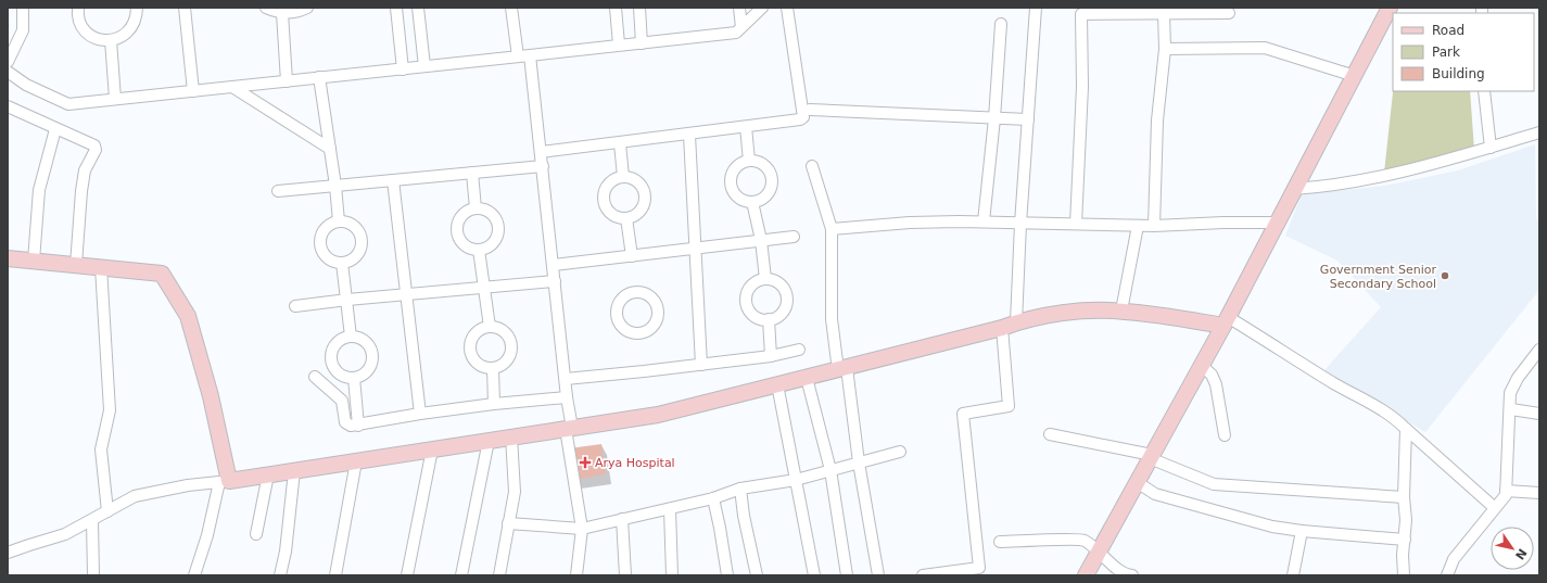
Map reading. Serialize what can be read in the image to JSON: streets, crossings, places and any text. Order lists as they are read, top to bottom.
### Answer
{
  "places": {
    "other": ["Government Senior Secondary School"],
    "health": ["Arya Hospital"]
  },
  "legend": ["Road", "Park", "Building"],
  "north": "bottom right"
}
